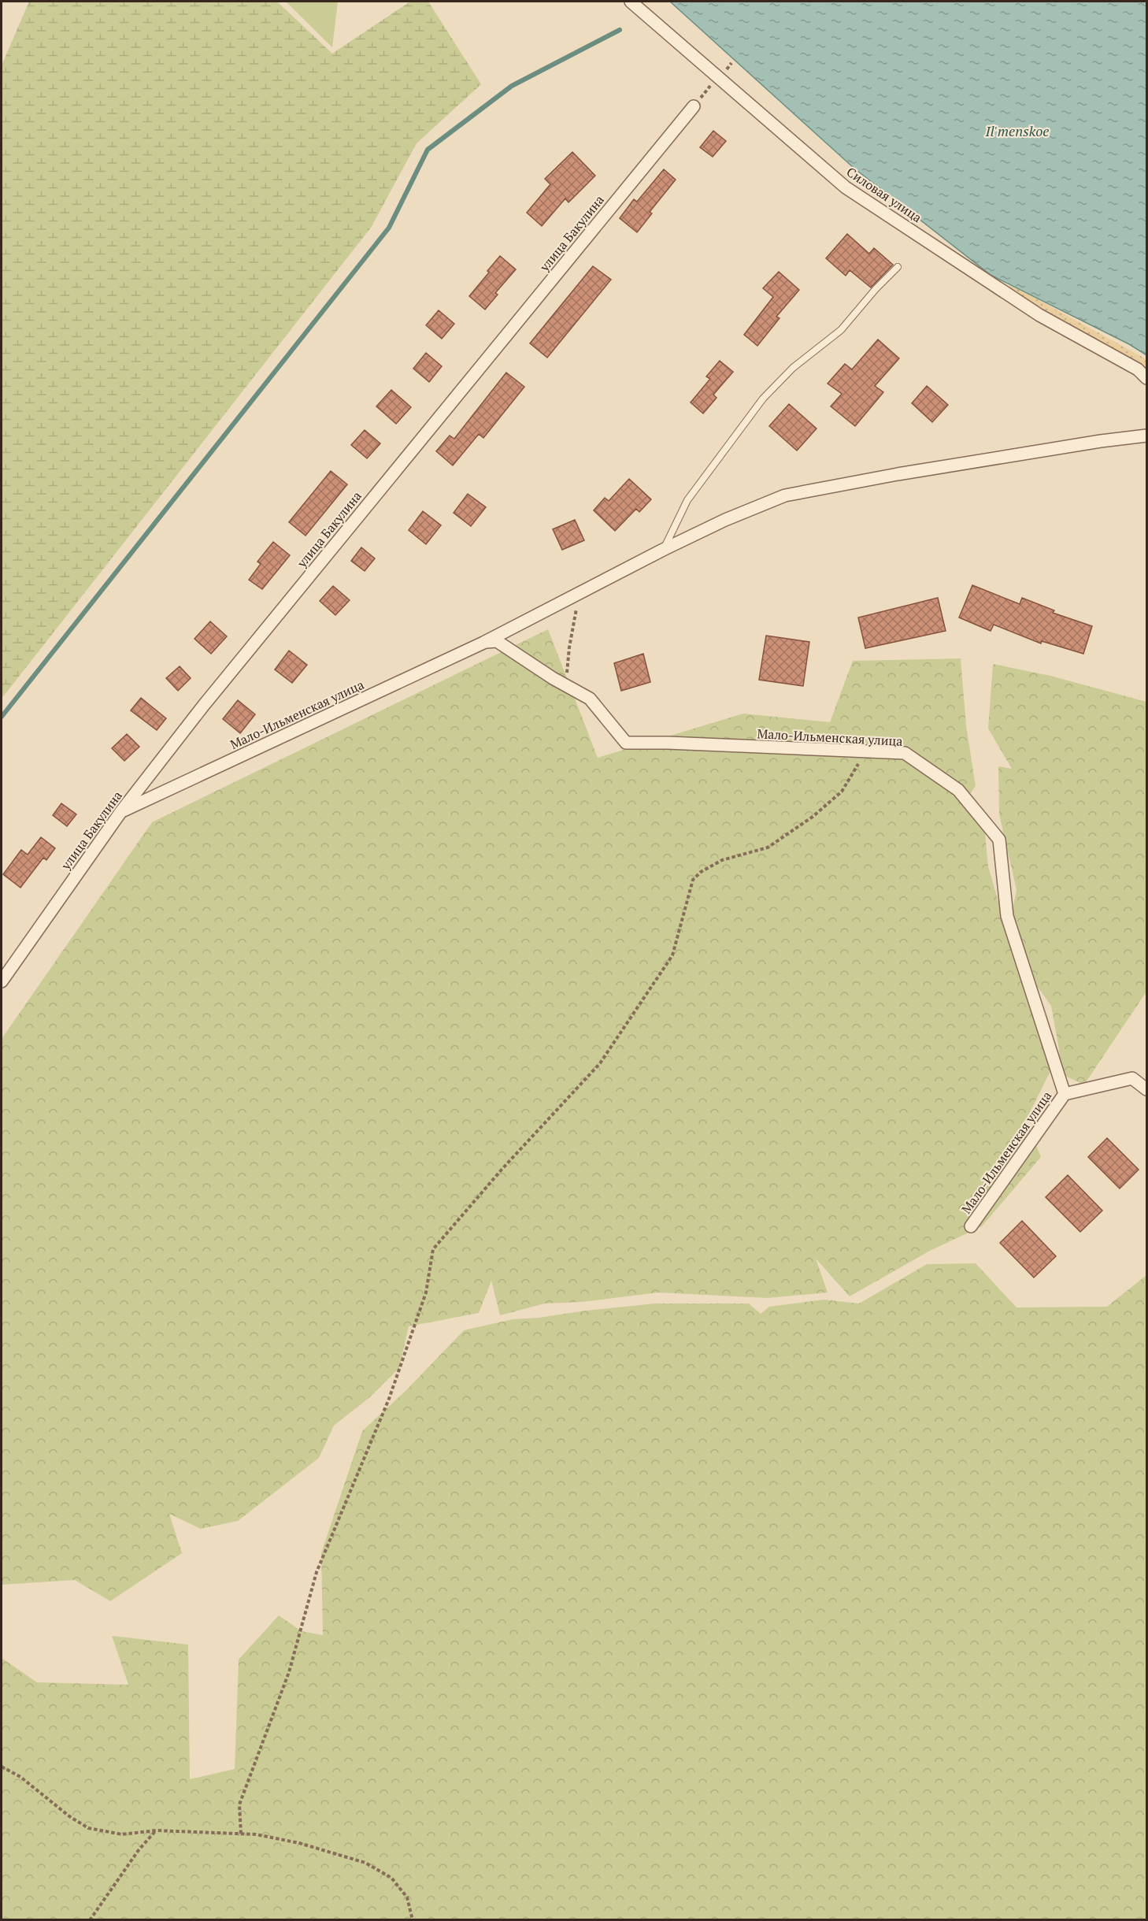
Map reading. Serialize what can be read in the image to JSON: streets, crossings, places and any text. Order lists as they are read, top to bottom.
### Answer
{
  "streets": {
    "street": ["Силовая улица", "улица Бакулина", "Мало-Ильменская улица"]
  },
  "crossings": [
    ["улица Бакулина", "Мало-Ильменская улица"]
  ],
  "water": ["Il'menskoe"]
}
